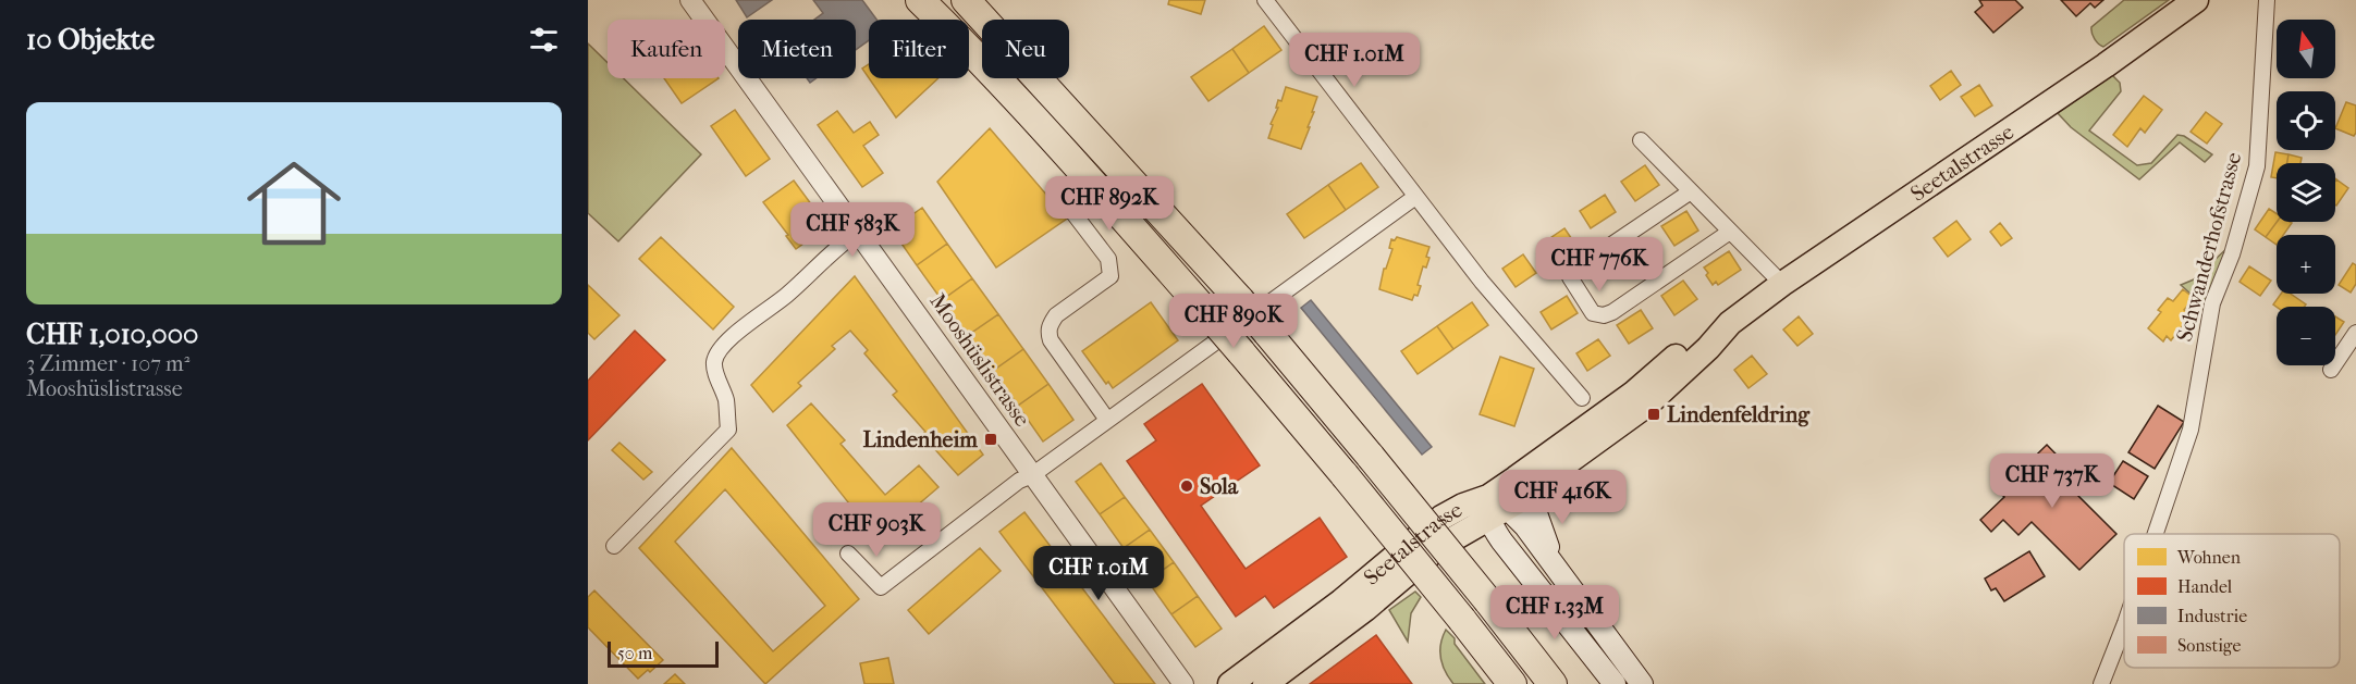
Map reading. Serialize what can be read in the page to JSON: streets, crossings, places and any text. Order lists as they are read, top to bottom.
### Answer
{
  "streets": {
    "main road": ["Seetalstrasse"],
    "street": ["Schwanderhofstrasse", "Mooshüslistrasse"]
  },
  "places": {
    "transit": ["Lindenfeldring", "Lindenheim"],
    "other": ["Sola"]
  },
  "legend": [
    "Wohnen",
    "Handel",
    "Industrie",
    "Sonstige"
  ],
  "scale_bar": "50 m",
  "north": "top",
  "page": {
    "heading": "10 Objekte",
    "map_buttons": ["+", "−"],
    "chip": [
      "Kaufen",
      "Mieten",
      "Filter",
      "Neu"
    ],
    "price": [
      "CHF 1.01M",
      "CHF 892K",
      "CHF 583K",
      "CHF 776K",
      "CHF 890K",
      "CHF 737K",
      "CHF 416K",
      "CHF 903K",
      "CHF 1.01M",
      "CHF 1.33M"
    ],
    "list": [
      {
        "name": "CHF 1,010,000",
        "note": "3 Zimmer · 107 m² · Mooshüslistrasse"
      }
    ],
    "scale": "50 m"
  }
}
